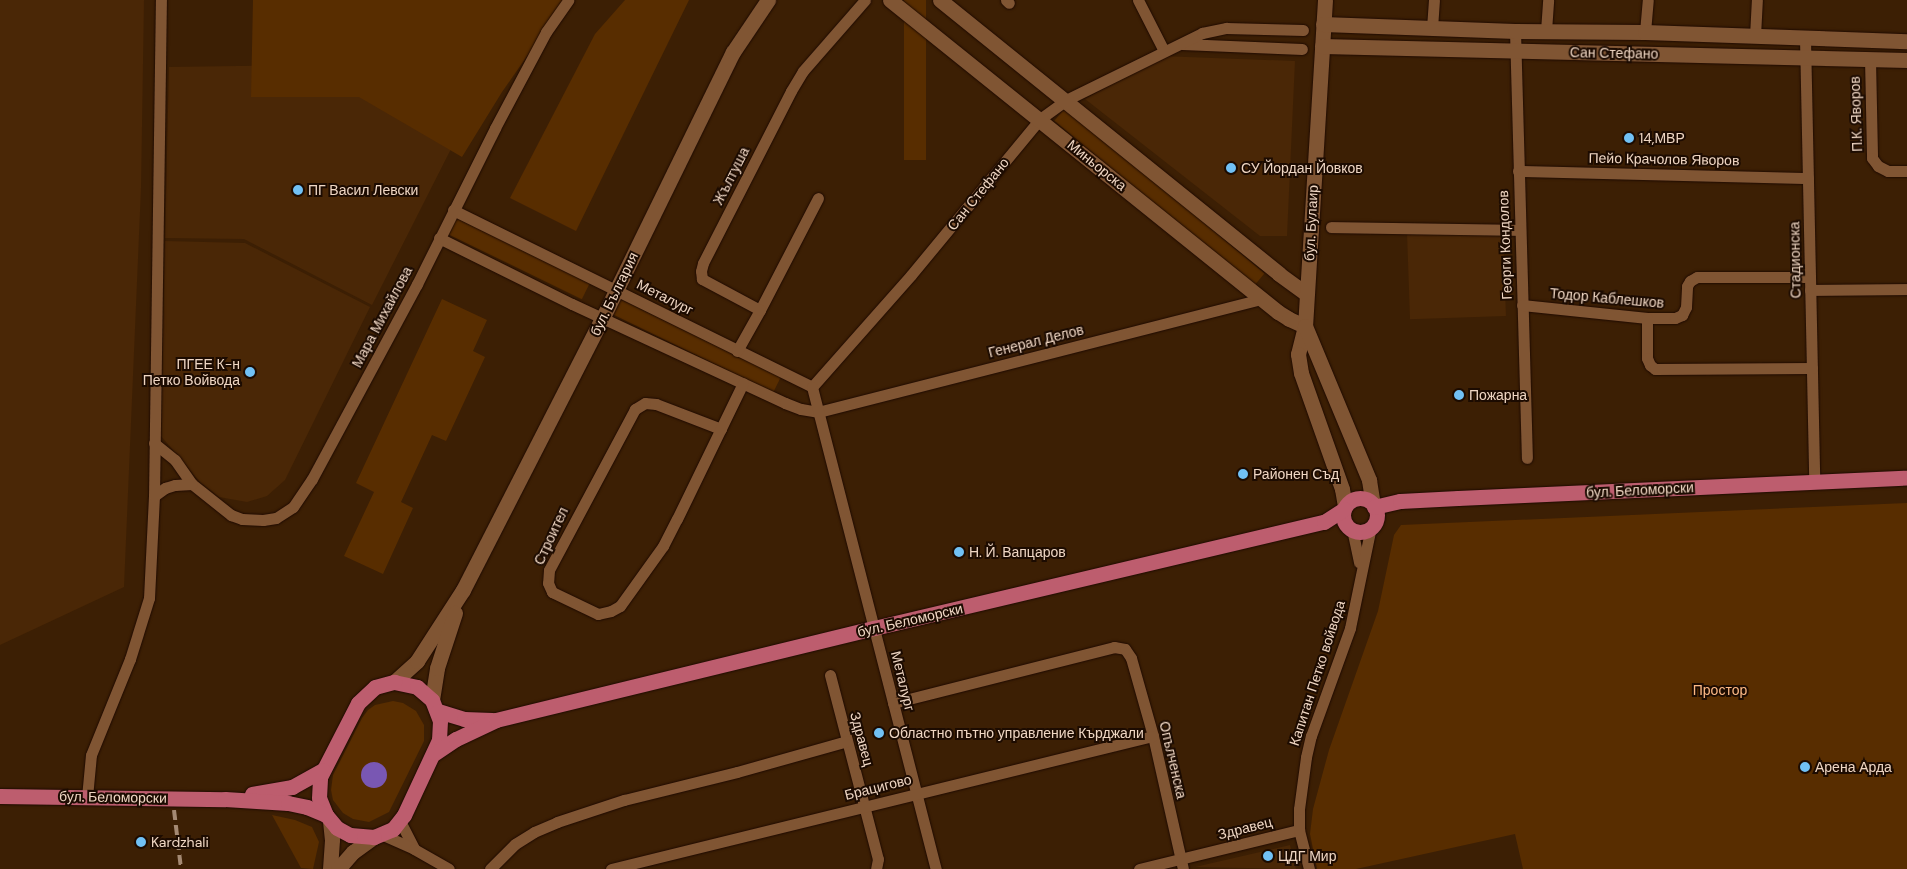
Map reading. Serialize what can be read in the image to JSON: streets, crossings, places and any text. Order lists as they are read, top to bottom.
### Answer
{
  "streets": {
    "main road": [
      "Сан Стефано",
      "Миньорска",
      "бул. Булаир",
      "бул. България",
      "бул. Беломорски"
    ],
    "street": [
      "П.К. Яворов",
      "Пейо Крачолов Яворов",
      "Жълтуша",
      "Георги Кондолов",
      "Стадионска",
      "Металург",
      "Тодор Каблешков",
      "Мара Михайлова",
      "Генерал Делов",
      "Строител",
      "Капитан Петко войвода",
      "Здравец",
      "Опълченска",
      "Брацигово"
    ]
  },
  "crossings": [
    ["Сан Стефано", "П.К. Яворов"],
    ["Сан Стефано", "Миньорска"],
    ["Сан Стефано", "бул. Булаир"],
    ["Сан Стефано", "Георги Кондолов"],
    ["Сан Стефано", "Стадионска"],
    ["Сан Стефано", "Металург"],
    ["Пейо Крачолов Яворов", "Георги Кондолов"],
    ["Пейо Крачолов Яворов", "Стадионска"],
    ["Миньорска", "бул. Булаир"],
    ["Миньорска", "Генерал Делов"],
    ["бул. Булаир", "бул. Беломорски"],
    ["бул. Булаир", "Капитан Петко войвода"],
    ["Георги Кондолов", "Тодор Каблешков"],
    ["Стадионска", "Тодор Каблешков"],
    ["Стадионска", "бул. Беломорски"],
    ["бул. България", "Металург"],
    ["бул. България", "бул. Беломорски"],
    ["Металург", "Мара Михайлова"],
    ["Металург", "Генерал Делов"],
    ["Металург", "бул. Беломорски"],
    ["Металург", "Опълченска"],
    ["Металург", "Брацигово"],
    ["бул. Беломорски", "Капитан Петко войвода"],
    ["Капитан Петко войвода", "Здравец"],
    ["Здравец", "Опълченска"],
    ["Здравец", "Брацигово"],
    ["Опълченска", "Брацигово"]
  ],
  "parks": ["Простор"],
  "places": [
    "14,МВР",
    "СУ Йордан Йовков",
    "ПГ Васил Левски",
    "ПГЕЕ К-н Петко Войвода",
    "Пожарна",
    "Районен Съд",
    "Н. Й. Вапцаров",
    "Областно пътно управление Кърджали",
    "Арена Арда",
    "Kardzhali",
    "ЦДГ Мир"
  ]
}
